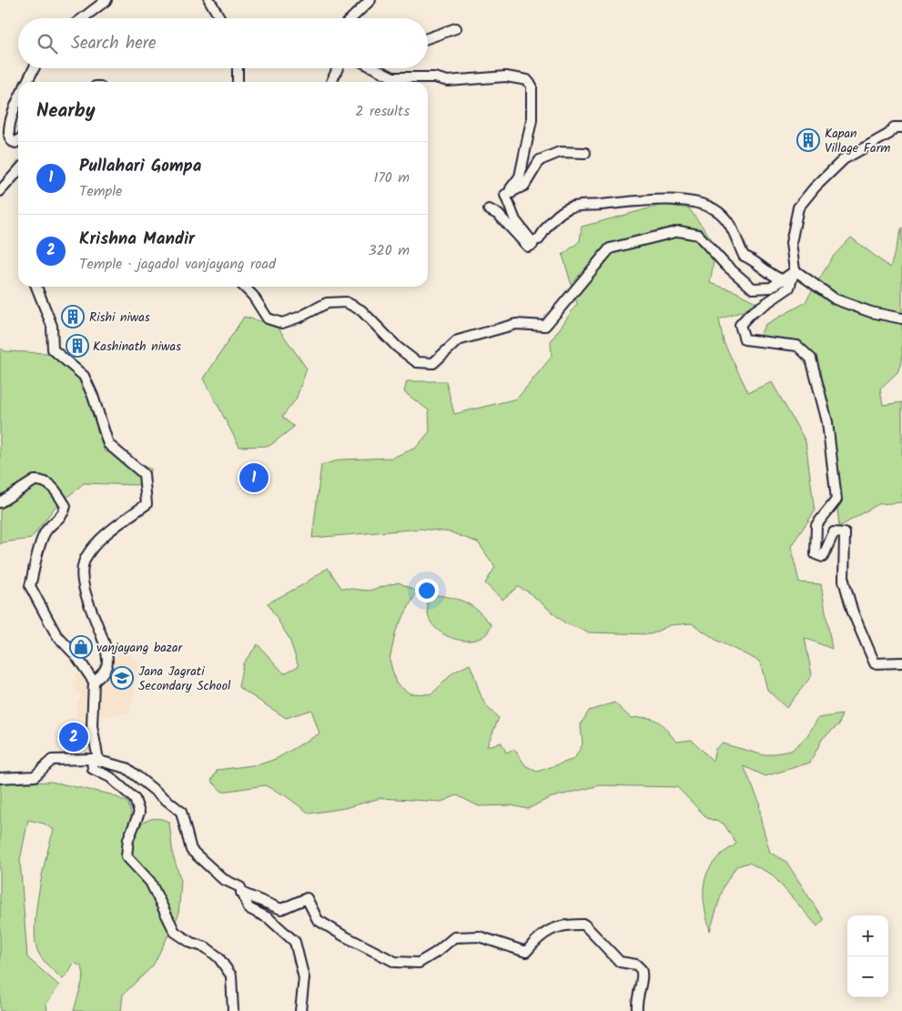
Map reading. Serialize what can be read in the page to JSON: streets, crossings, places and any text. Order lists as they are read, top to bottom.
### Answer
{
  "places": {
    "building": ["Kapan Village Farm", "Rishi niwas", "Kashinath niwas"],
    "shop": ["vanjayang bazar"],
    "school or university": ["Jana Jagrati Secondary School"]
  },
  "page": {
    "search": "Search here",
    "heading": ["Nearby", "2 results"],
    "list": [
      {
        "mark": "1",
        "name": "Pullahari Gompa",
        "note": "Temple",
        "value": "170 m"
      },
      {
        "mark": "2",
        "name": "Krishna Mandir",
        "note": "Temple · jagadol vanjayang road",
        "value": "320 m"
      }
    ],
    "pins": ["1", "2"],
    "map_buttons": ["+", "−"]
  }
}
